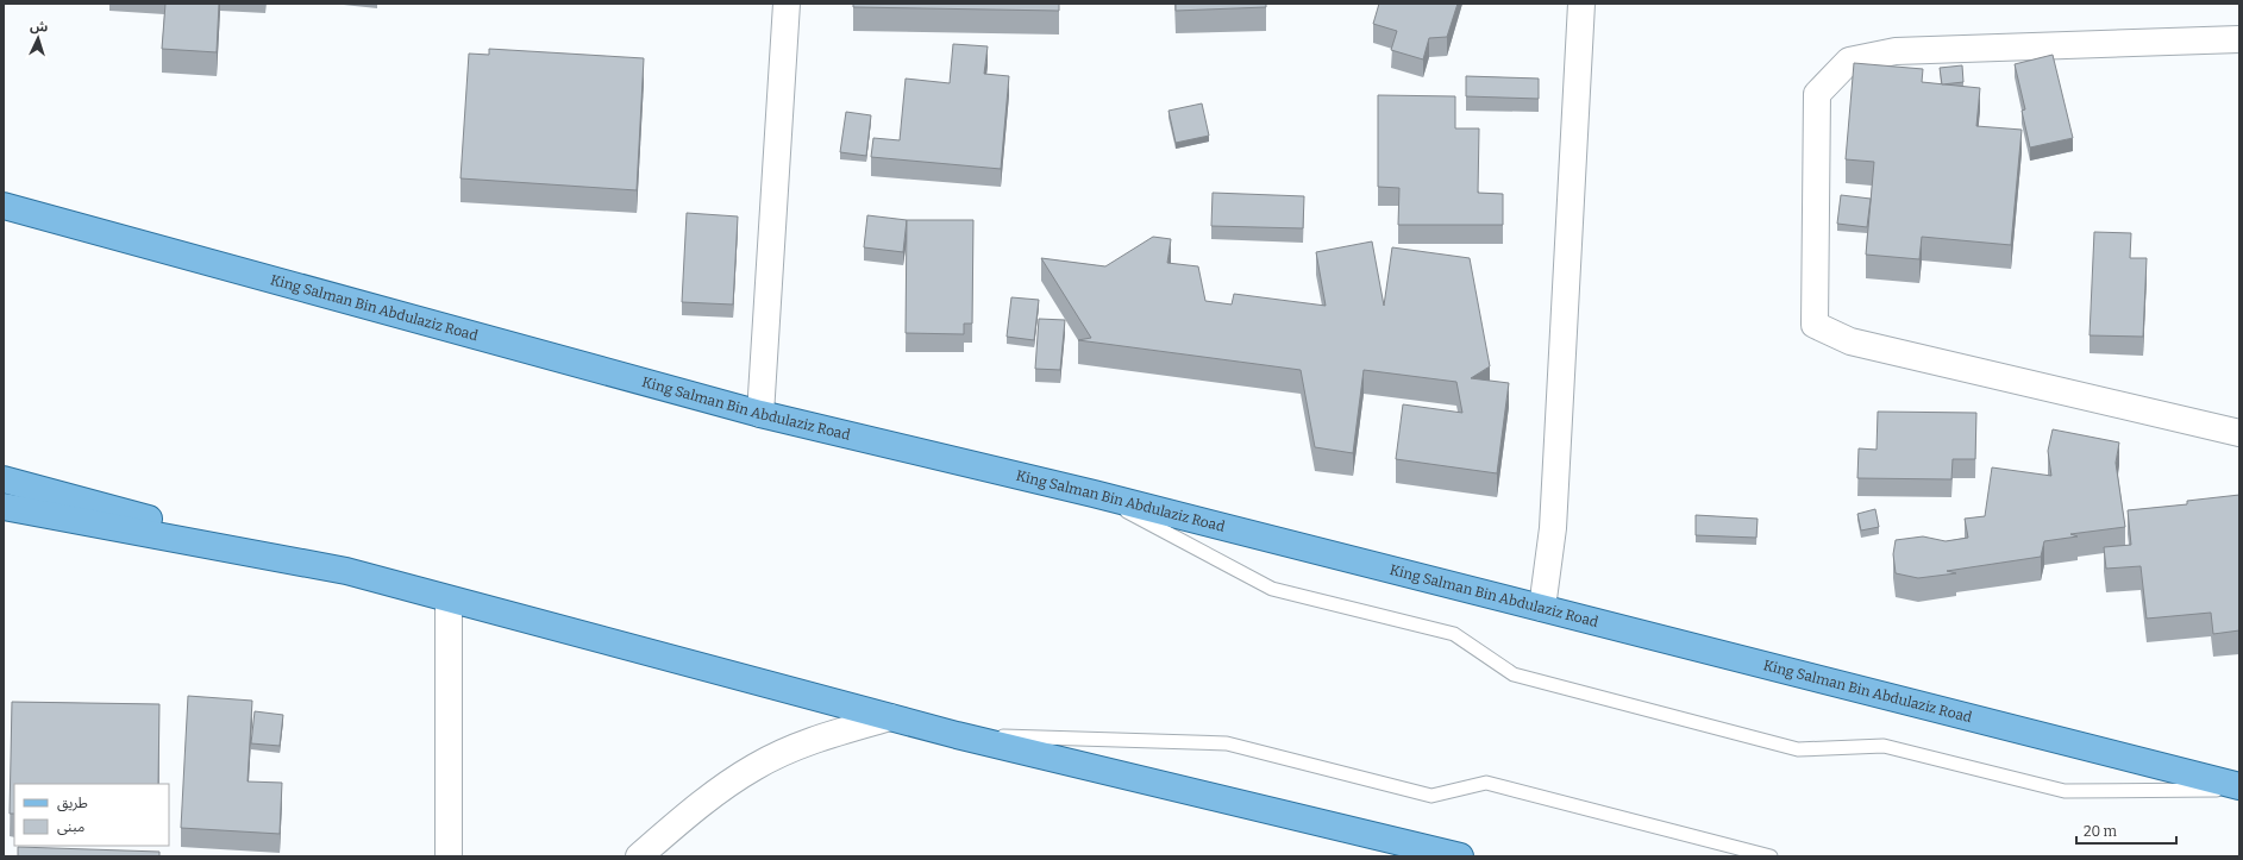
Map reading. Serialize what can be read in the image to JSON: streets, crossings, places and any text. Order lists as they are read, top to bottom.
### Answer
{
  "streets": {
    "main road": ["King Salman Bin Abdulaziz Road"]
  },
  "legend": ["طريق", "مبنى"],
  "scale_bar": "20 m",
  "north": "top"
}
